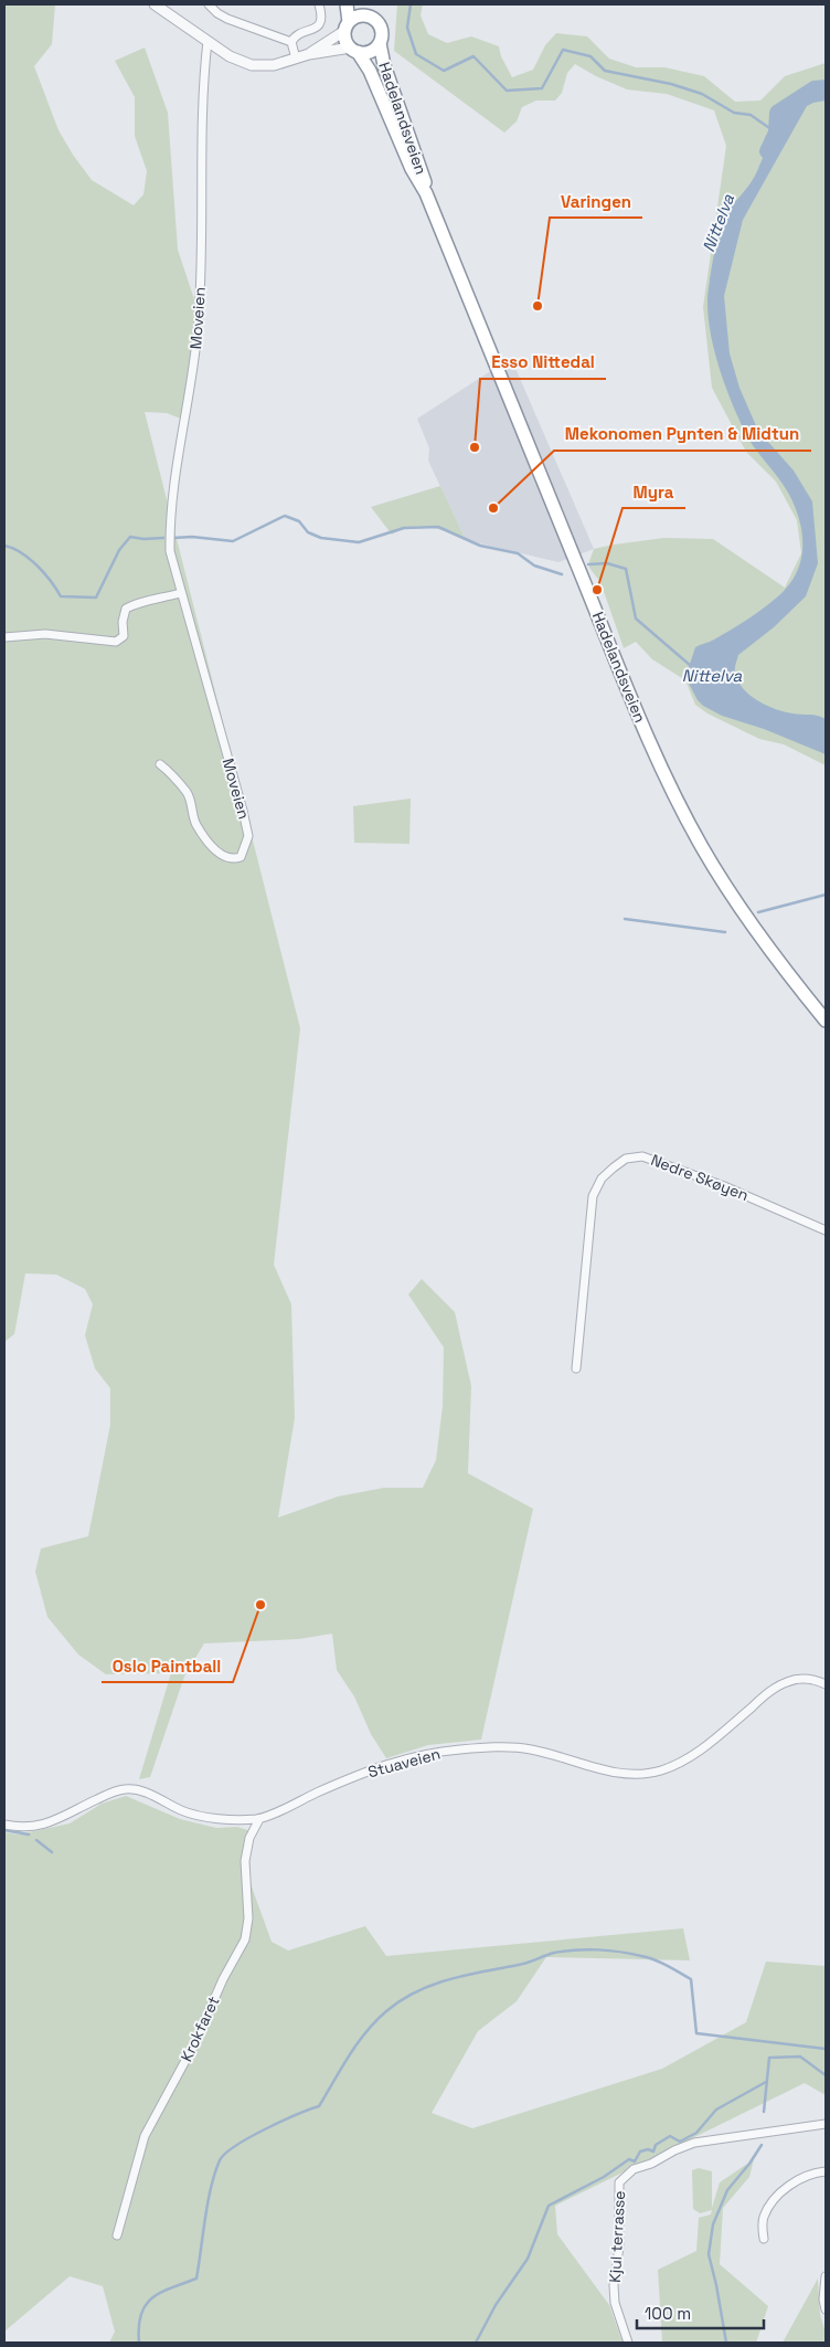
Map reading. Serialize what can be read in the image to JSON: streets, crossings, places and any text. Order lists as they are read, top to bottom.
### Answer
{
  "streets": {
    "highway": ["Hadelandsveien"],
    "street": [
      "Moveien",
      "Nedre Skøyen",
      "Stuaveien",
      "Krokfaret",
      "Kjul terrasse"
    ]
  },
  "crossings": [
    ["Stuaveien", "Krokfaret"]
  ],
  "water": ["Nittelva"],
  "places": [
    "Varingen",
    "Esso Nittedal",
    "Mekonomen Pynten & Midtun",
    "Myra",
    "Oslo Paintball"
  ],
  "scale_bar": "100 m"
}
